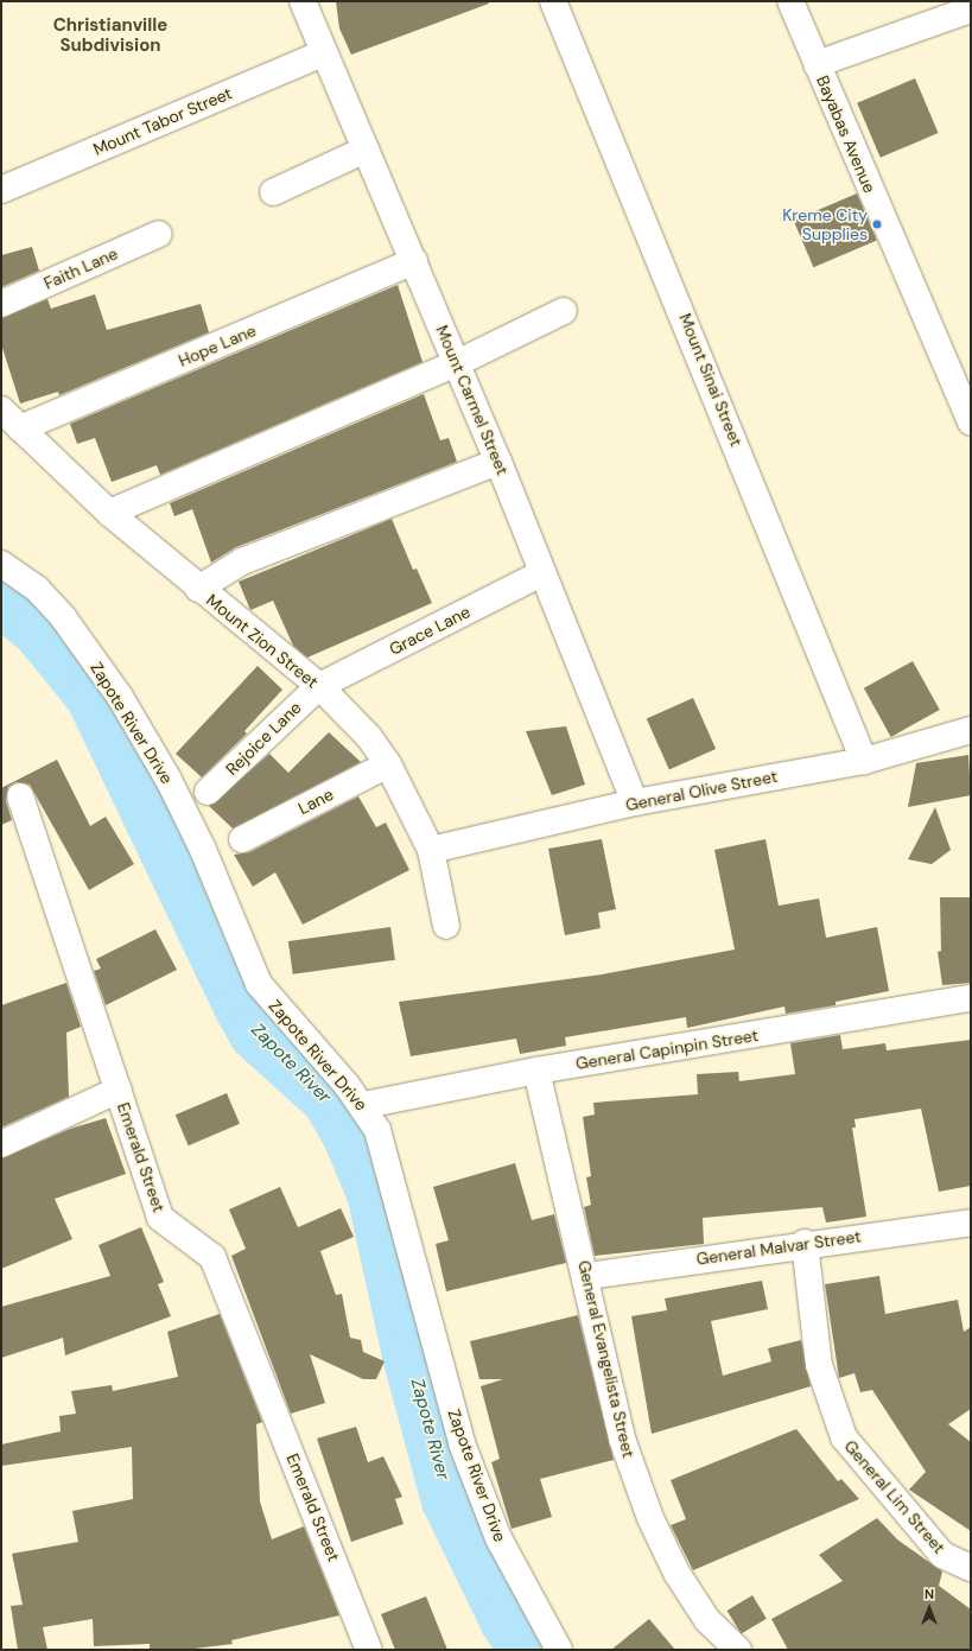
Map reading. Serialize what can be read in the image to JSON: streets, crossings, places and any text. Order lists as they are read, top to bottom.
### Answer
{
  "streets": {
    "street": [
      "Mount Tabor Street",
      "Bayabas Avenue",
      "Faith Lane",
      "Hope Lane",
      "Mount Sinai Street",
      "Mount Carmel Street",
      "Grace Lane",
      "Mount Zion Street",
      "Zapote River Drive",
      "Rejoice Lane",
      "General Olive Street",
      "Lane",
      "General Capinpin Street",
      "Emerald Street",
      "General Malvar Street",
      "General Evangelista Street",
      "General Lim Street"
    ]
  },
  "crossings": [
    ["Mount Tabor Street", "Mount Carmel Street"],
    ["Hope Lane", "Mount Carmel Street"],
    ["Hope Lane", "Mount Zion Street"],
    ["Mount Sinai Street", "General Olive Street"],
    ["Mount Carmel Street", "Grace Lane"],
    ["Mount Carmel Street", "General Olive Street"],
    ["Grace Lane", "Mount Zion Street"],
    ["Grace Lane", "Rejoice Lane"],
    ["Mount Zion Street", "Rejoice Lane"],
    ["Mount Zion Street", "General Olive Street"],
    ["Mount Zion Street", "Lane"],
    ["Zapote River Drive", "General Capinpin Street"],
    ["General Capinpin Street", "General Evangelista Street"],
    ["General Malvar Street", "General Evangelista Street"],
    ["General Malvar Street", "General Lim Street"]
  ],
  "districts": ["Christianville Subdivision"],
  "water": ["Zapote River"],
  "places": ["Kreme City Supplies"],
  "north": "top"
}
